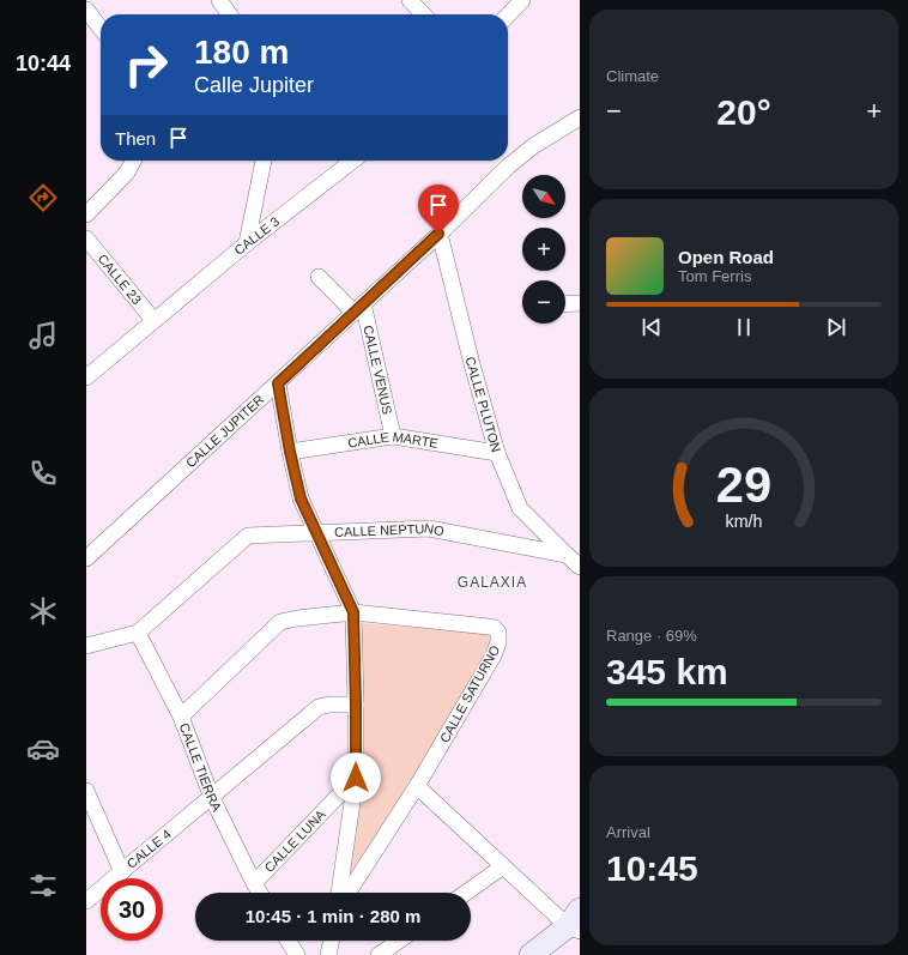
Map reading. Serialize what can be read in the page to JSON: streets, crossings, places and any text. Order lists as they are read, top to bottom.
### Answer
{
  "streets": {
    "street": [
      "CALLE 3",
      "CALLE 23",
      "CALLE VENUS",
      "CALLE PLUTON",
      "CALLE JUPITER",
      "CALLE MARTE",
      "CALLE NEPTUNO",
      "CALLE SATURNO",
      "CALLE TIERRA",
      "CALLE LUNA",
      "CALLE 4"
    ]
  },
  "crossings": [
    ["CALLE 3", "CALLE 23"],
    ["CALLE VENUS", "CALLE JUPITER"],
    ["CALLE VENUS", "CALLE MARTE"],
    ["CALLE PLUTON", "CALLE JUPITER"],
    ["CALLE PLUTON", "CALLE MARTE"],
    ["CALLE PLUTON", "CALLE NEPTUNO"],
    ["CALLE NEPTUNO", "CALLE TIERRA"],
    ["CALLE SATURNO", "CALLE TIERRA"],
    ["CALLE TIERRA", "CALLE LUNA"],
    ["CALLE TIERRA", "CALLE 4"]
  ],
  "districts": ["GALAXIA"],
  "north": "bottom right",
  "page": {
    "tabs": "10:44",
    "tile": [
      "Climate",
      ["Range · 69%", "345 km"],
      ["Arrival", "10:45"]
    ],
    "turn": ["180 m", "Calle Jupiter"],
    "heat": ["−", "20°", "+"],
    "then": "Then",
    "map_buttons": ["+", "−"],
    "song": ["Open Road", "Tom Ferris"],
    "limit": "30",
    "trip": "10:45 · 1 min · 280 m",
    "gauge": ["29", "km/h"]
  }
}
